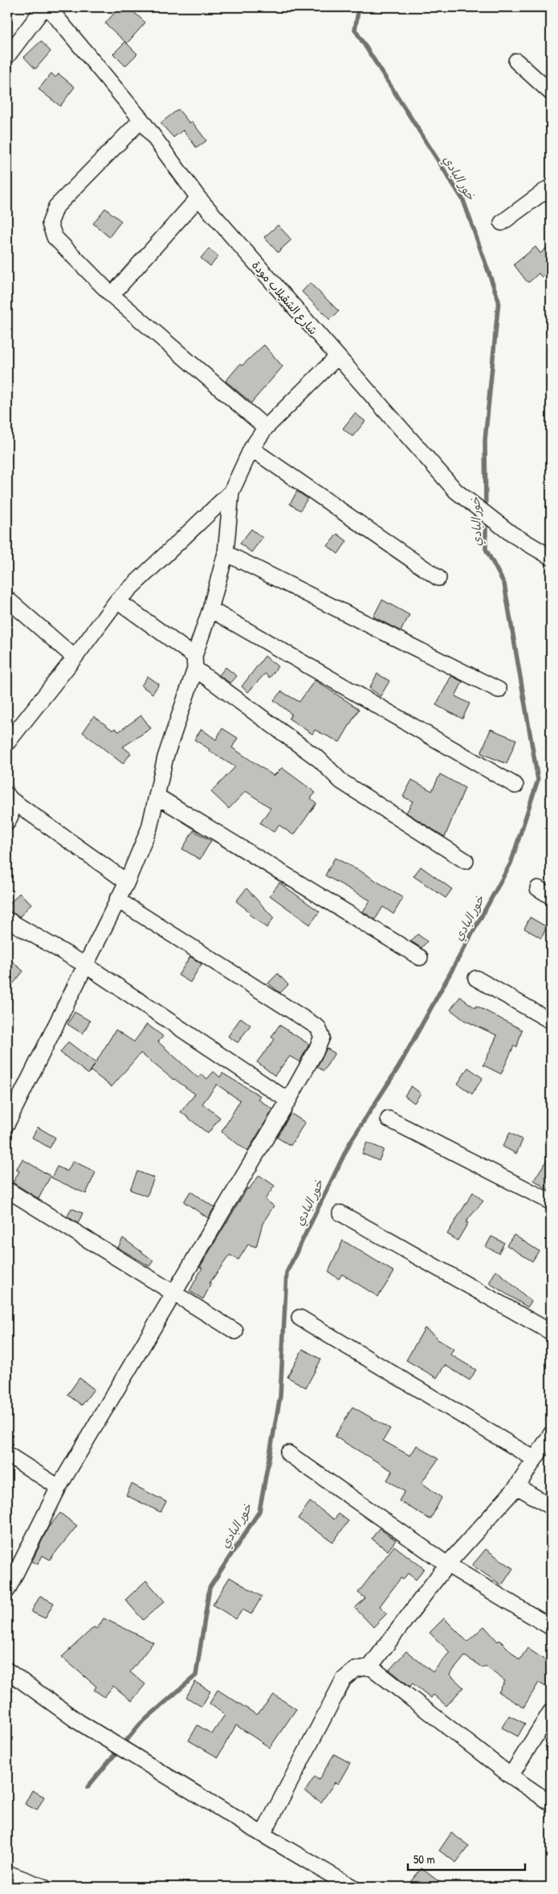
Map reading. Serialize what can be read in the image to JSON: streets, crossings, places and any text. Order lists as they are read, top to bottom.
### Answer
{
  "streets": {
    "street": ["شارع الشقيلاب مودة"]
  },
  "water": ["خور البادي"],
  "scale_bar": "50 m"
}
